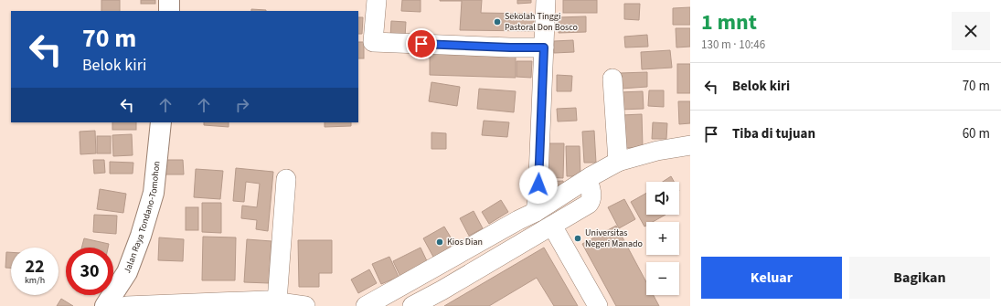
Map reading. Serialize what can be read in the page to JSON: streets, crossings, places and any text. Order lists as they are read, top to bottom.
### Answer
{
  "streets": {
    "highway": ["Jalan Raya Tondano-Tomohon"]
  },
  "places": ["Sekolah Tinggi Pastoral Don Bosco", "Universitas Negeri Manado", "Kios Dian"],
  "page": {
    "heading": ["1 mnt", "130 m · 10:46"],
    "turn": ["70 m", "Belok kiri"],
    "list": [
      {
        "name": "Belok kiri",
        "value": "70 m"
      },
      {
        "name": "Tiba di tujuan",
        "value": "60 m"
      }
    ],
    "map_buttons": ["+", "−"],
    "speed": "22 km/h",
    "limit": "30",
    "buttons": ["Keluar", "Bagikan"]
  }
}
